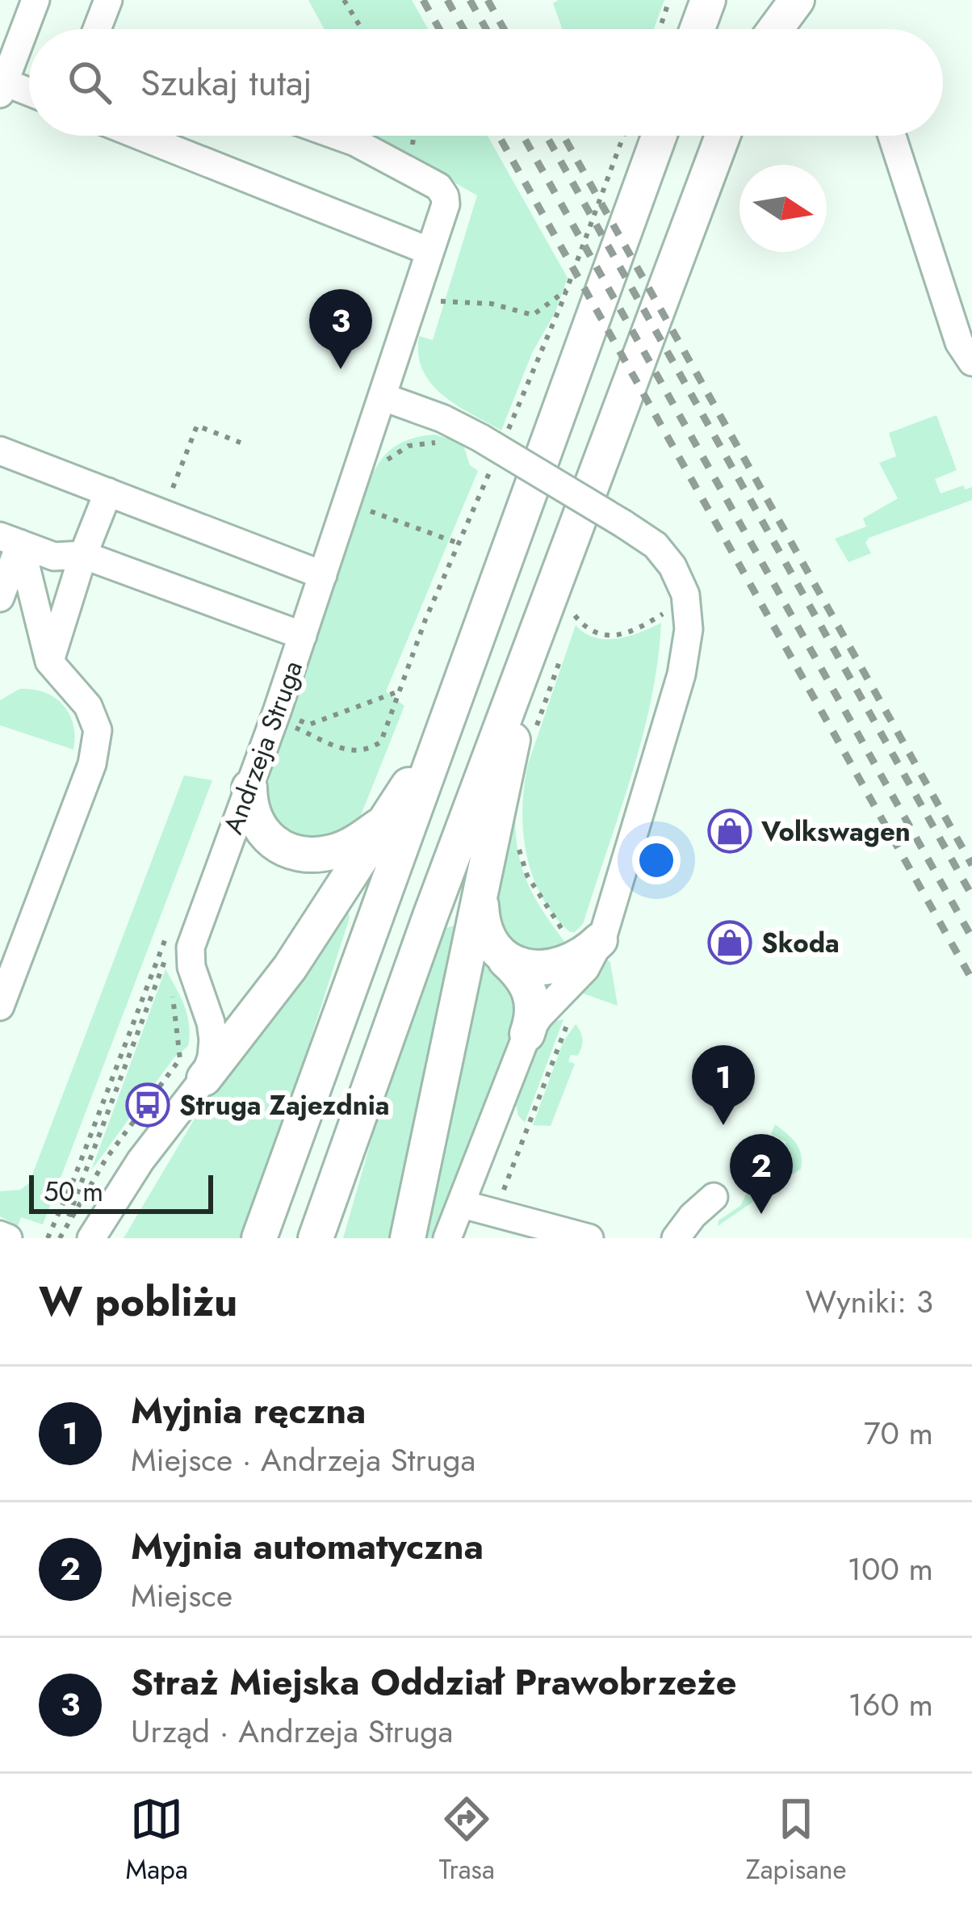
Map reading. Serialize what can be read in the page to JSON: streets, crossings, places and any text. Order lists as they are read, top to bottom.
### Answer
{
  "streets": {
    "street": ["Andrzeja Struga"]
  },
  "places": {
    "shop": ["Volkswagen", "Skoda"],
    "bus stop": ["Struga Zajezdnia"]
  },
  "scale_bar": "50 m",
  "north": "right",
  "page": {
    "search": "Szukaj tutaj",
    "pins": ["3", "1", "2"],
    "scale": "50 m",
    "heading": ["W pobliżu", "Wyniki: 3"],
    "list": [
      {
        "mark": "1",
        "name": "Myjnia ręczna",
        "note": "Miejsce · Andrzeja Struga",
        "value": "70 m"
      },
      {
        "mark": "2",
        "name": "Myjnia automatyczna",
        "note": "Miejsce",
        "value": "100 m"
      },
      {
        "mark": "3",
        "name": "Straż Miejska Oddział Prawobrzeże",
        "note": "Urząd · Andrzeja Struga",
        "value": "160 m"
      }
    ],
    "nav": ["Mapa", "Trasa", "Zapisane"]
  }
}
